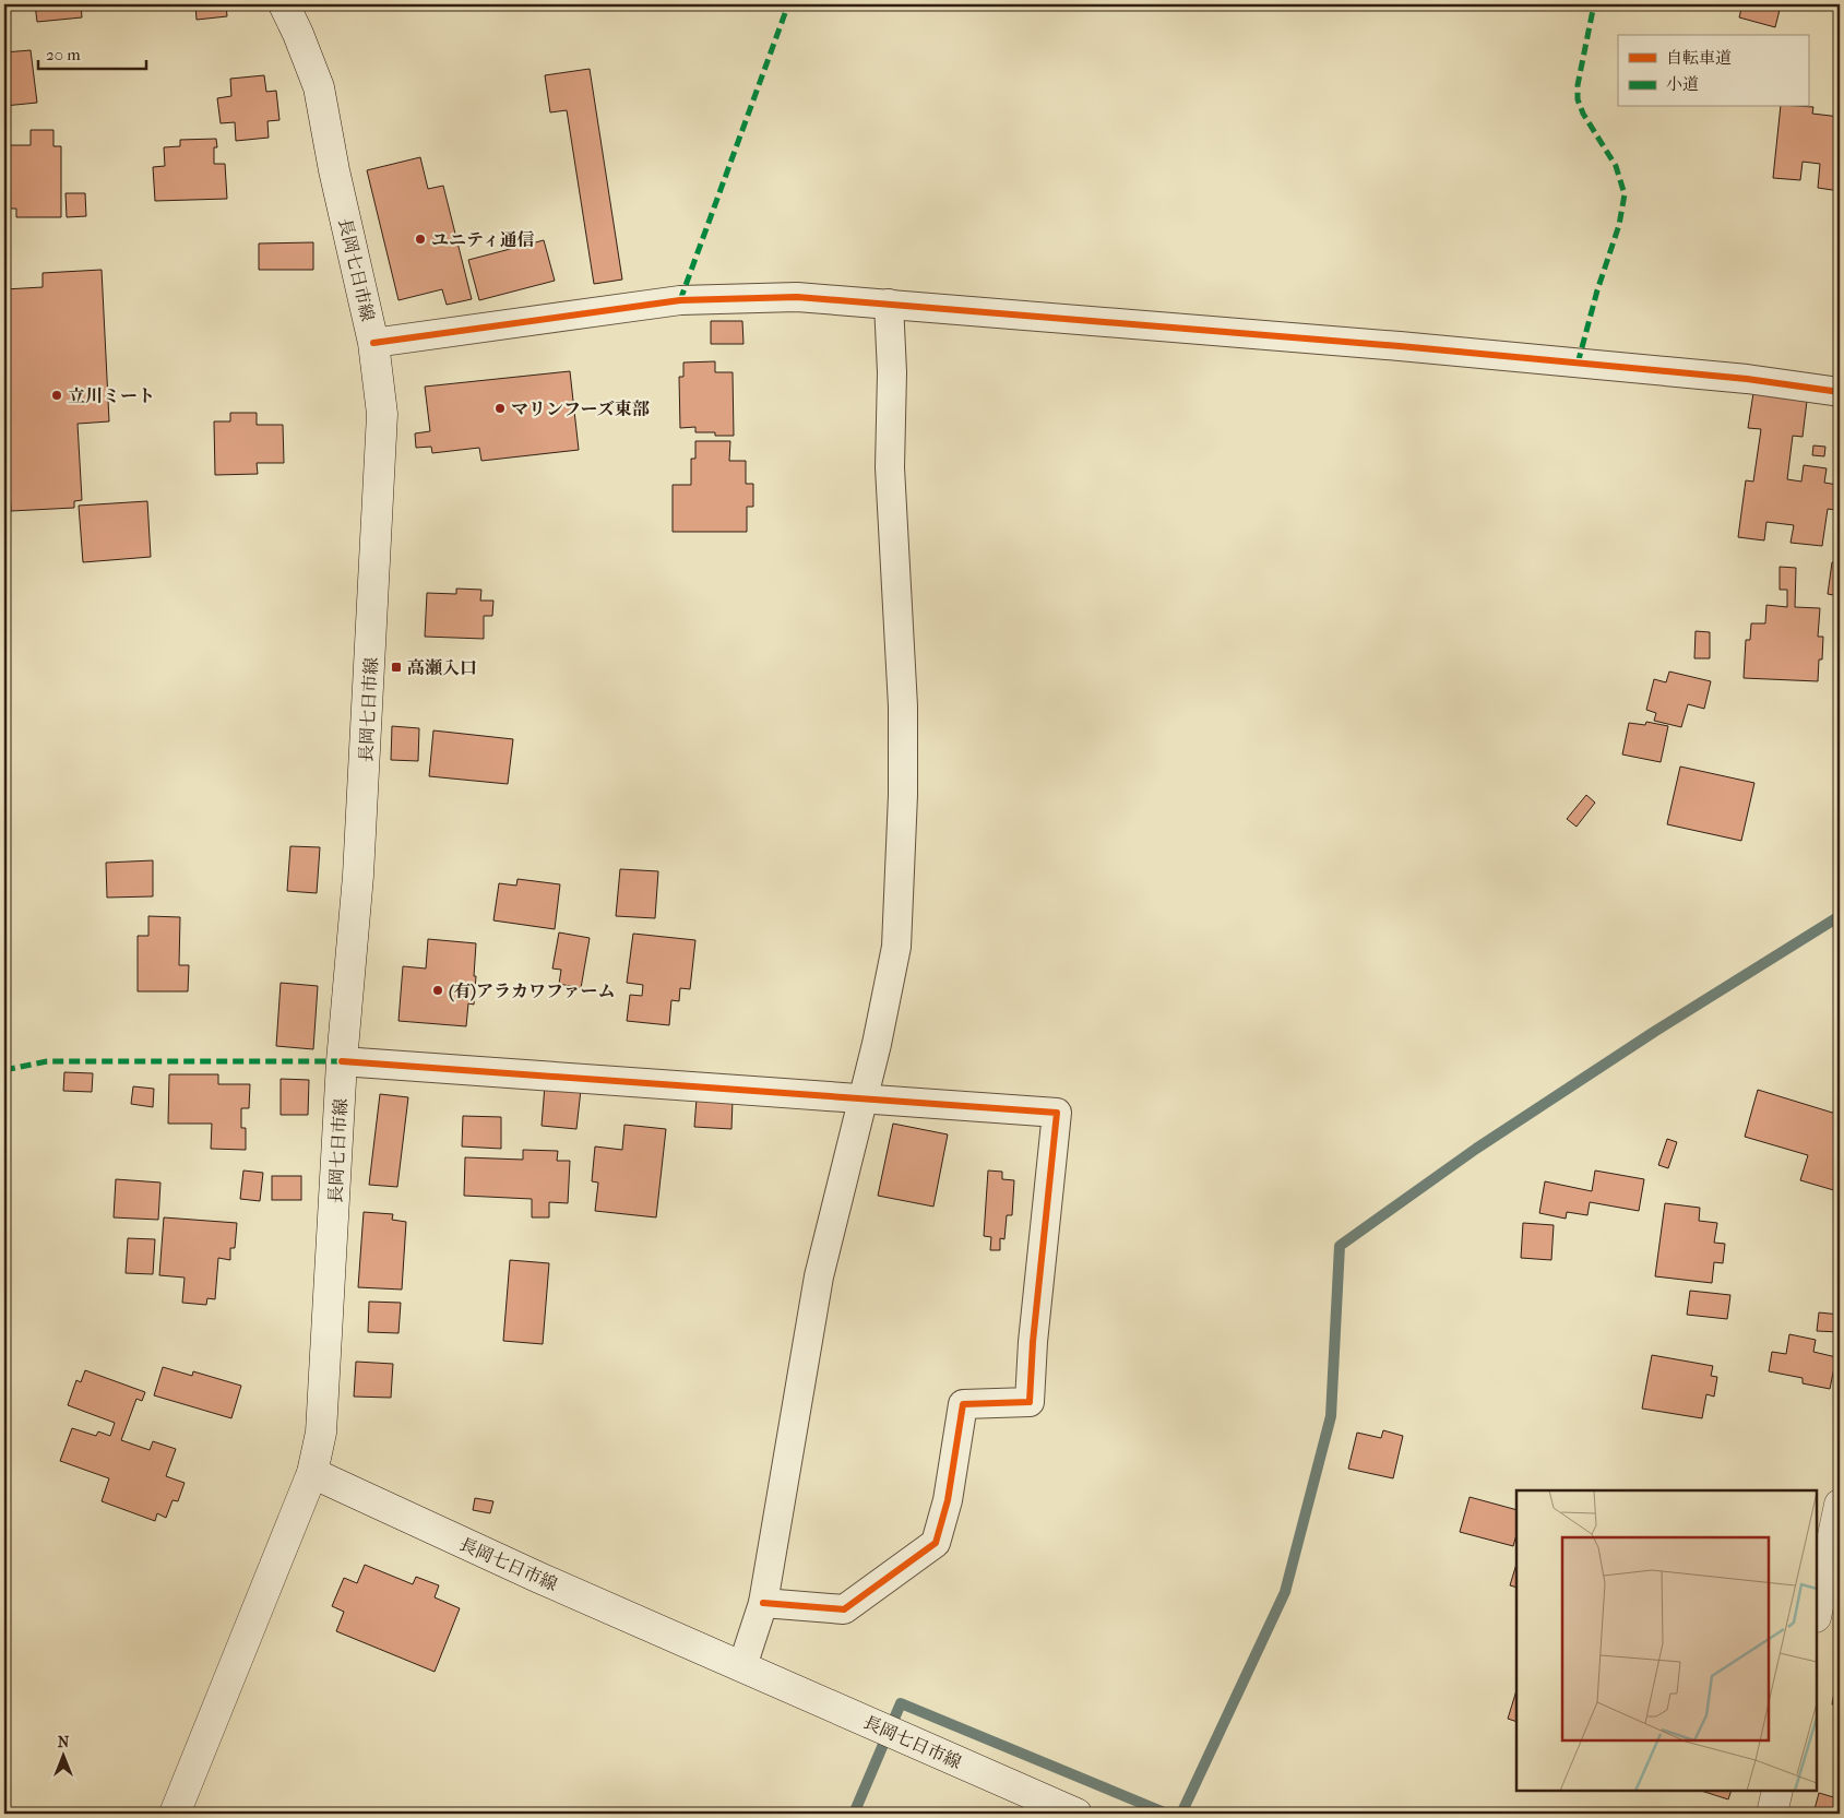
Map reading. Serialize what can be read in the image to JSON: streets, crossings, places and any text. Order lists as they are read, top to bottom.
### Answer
{
  "streets": {
    "main road": ["長岡七日市線"]
  },
  "places": {
    "other": [
      "ユニティ通信",
      "立川ミート",
      "マリンフーズ東部",
      "(有)アラカワファーム"
    ],
    "transit": ["高瀬入口"]
  },
  "legend": ["自転車道", "小道"],
  "scale_bar": "20 m",
  "north": "top"
}
